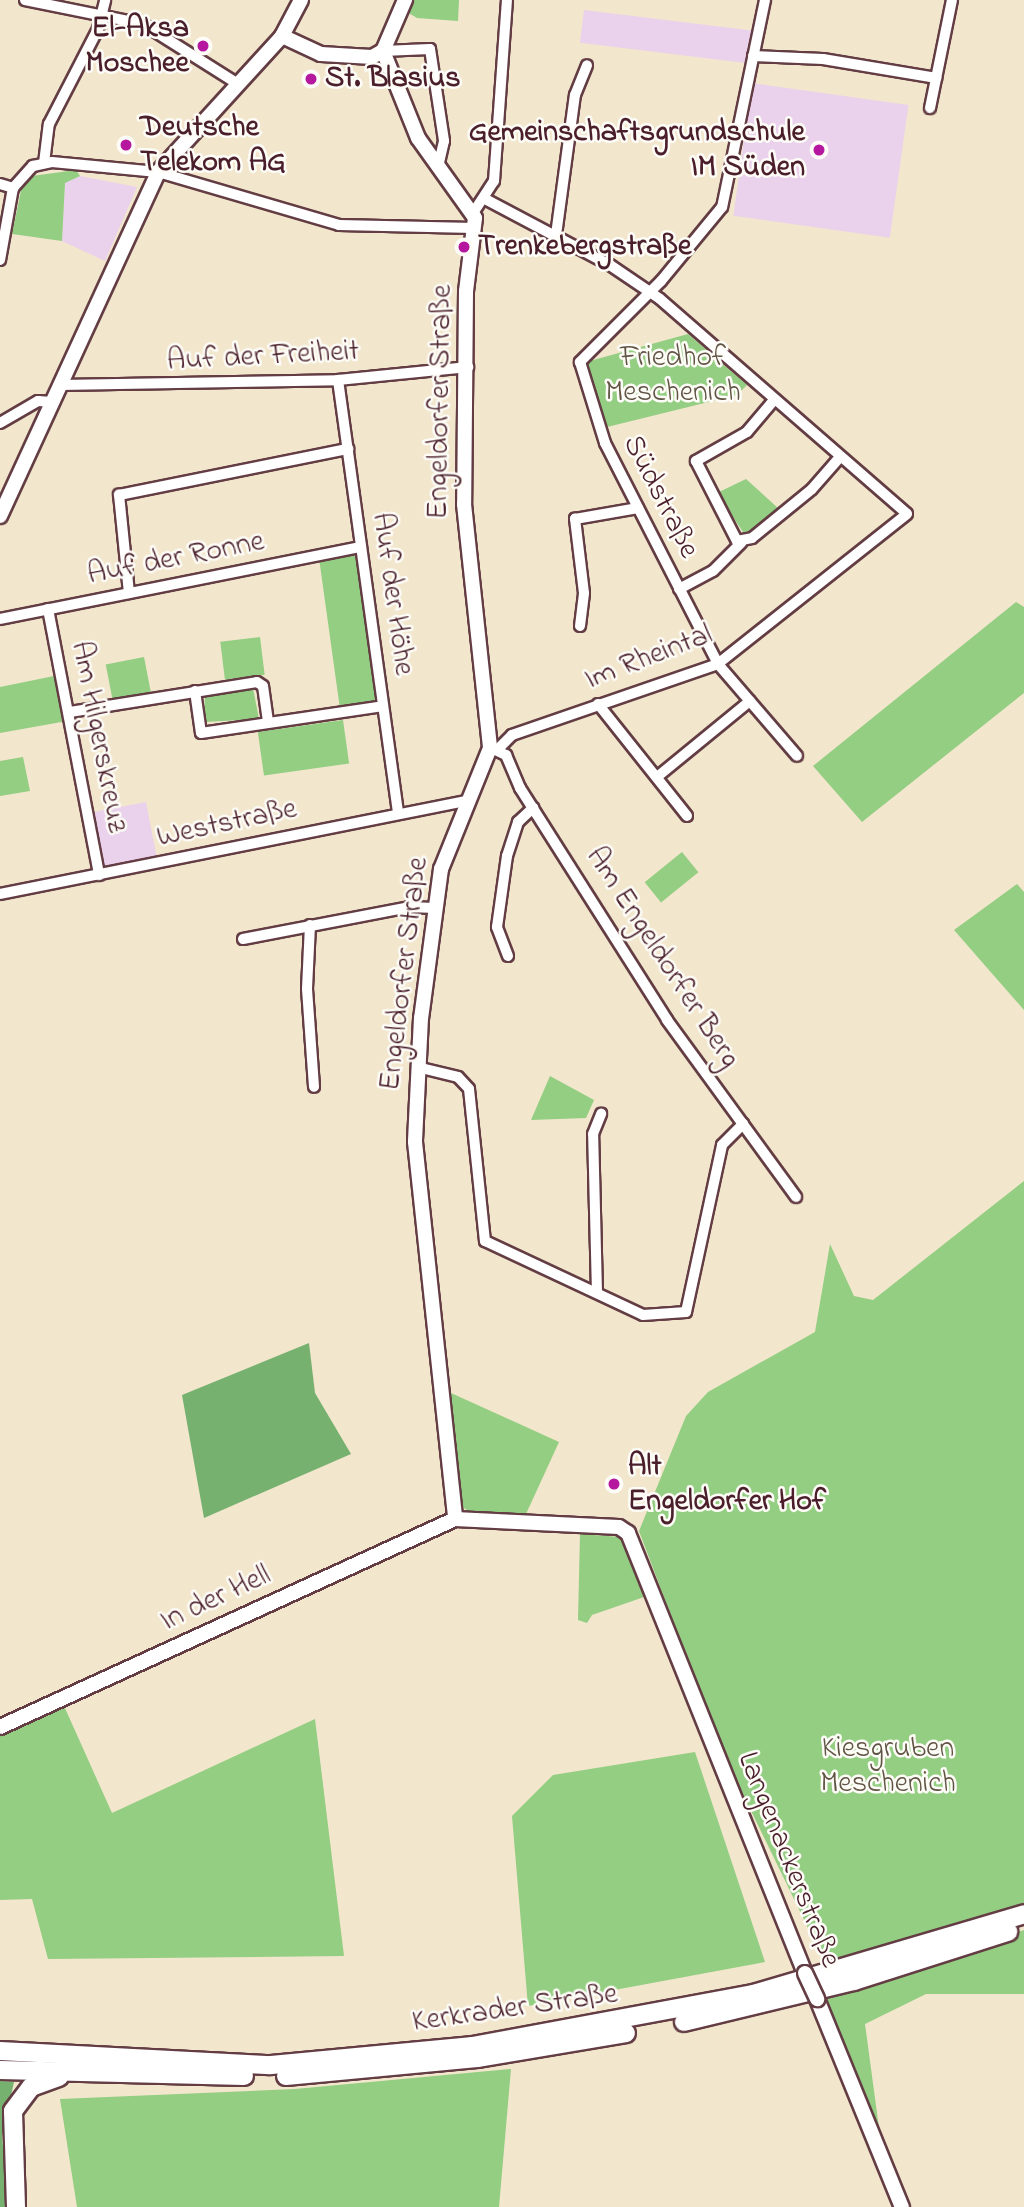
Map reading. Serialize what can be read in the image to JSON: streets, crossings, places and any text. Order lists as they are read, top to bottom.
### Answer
{
  "streets": {
    "highway": ["Kerkrader Straße"],
    "street": [
      "Auf der Freiheit",
      "Engeldorfer Straße",
      "Südstraße",
      "Auf der Ronne",
      "Auf der Höhe",
      "Im Rheintal",
      "Am Hilgerskreuz",
      "Weststraße",
      "Am Engeldorfer Berg",
      "In der Hell",
      "Langenackerstraße"
    ]
  },
  "crossings": [
    ["Auf der Freiheit", "Engeldorfer Straße"],
    ["Auf der Freiheit", "Auf der Höhe"],
    ["Engeldorfer Straße", "Im Rheintal"],
    ["Engeldorfer Straße", "Weststraße"],
    ["Engeldorfer Straße", "Am Engeldorfer Berg"],
    ["Engeldorfer Straße", "In der Hell"],
    ["Engeldorfer Straße", "Langenackerstraße"],
    ["Südstraße", "Im Rheintal"],
    ["Auf der Ronne", "Auf der Höhe"],
    ["Auf der Ronne", "Am Hilgerskreuz"],
    ["Auf der Höhe", "Weststraße"],
    ["Im Rheintal", "Am Engeldorfer Berg"],
    ["Am Hilgerskreuz", "Weststraße"],
    ["In der Hell", "Langenackerstraße"]
  ],
  "parks": ["Friedhof Meschenich", "Kiesgruben Meschenich"],
  "places": [
    "El-Aksa Moschee",
    "St. Blasius",
    "Deutsche Telekom AG",
    "Gemeinschaftsgrundschule IM Süden",
    "Trenkebergstraße",
    "Alt Engeldorfer Hof"
  ]
}
